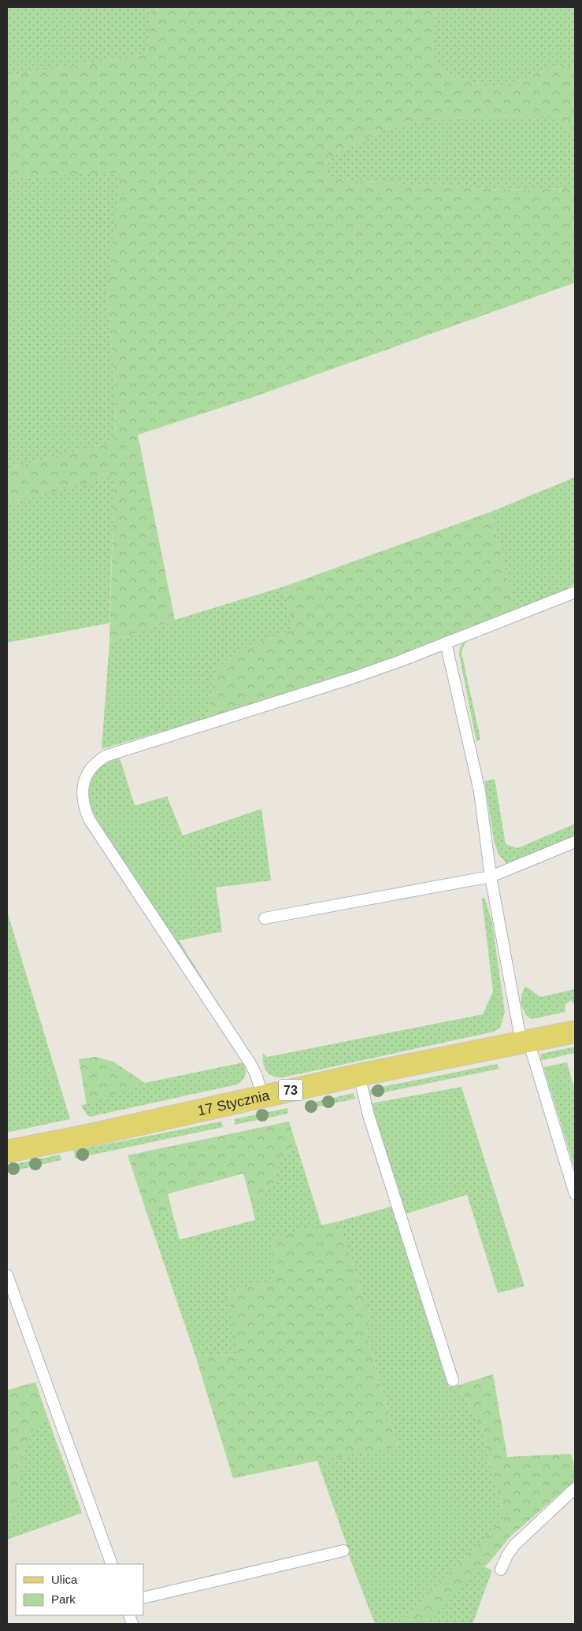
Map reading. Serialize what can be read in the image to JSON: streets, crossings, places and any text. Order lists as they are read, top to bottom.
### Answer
{
  "streets": {
    "main road": ["73", "17 Stycznia"]
  },
  "legend": ["Ulica", "Park"]
}
